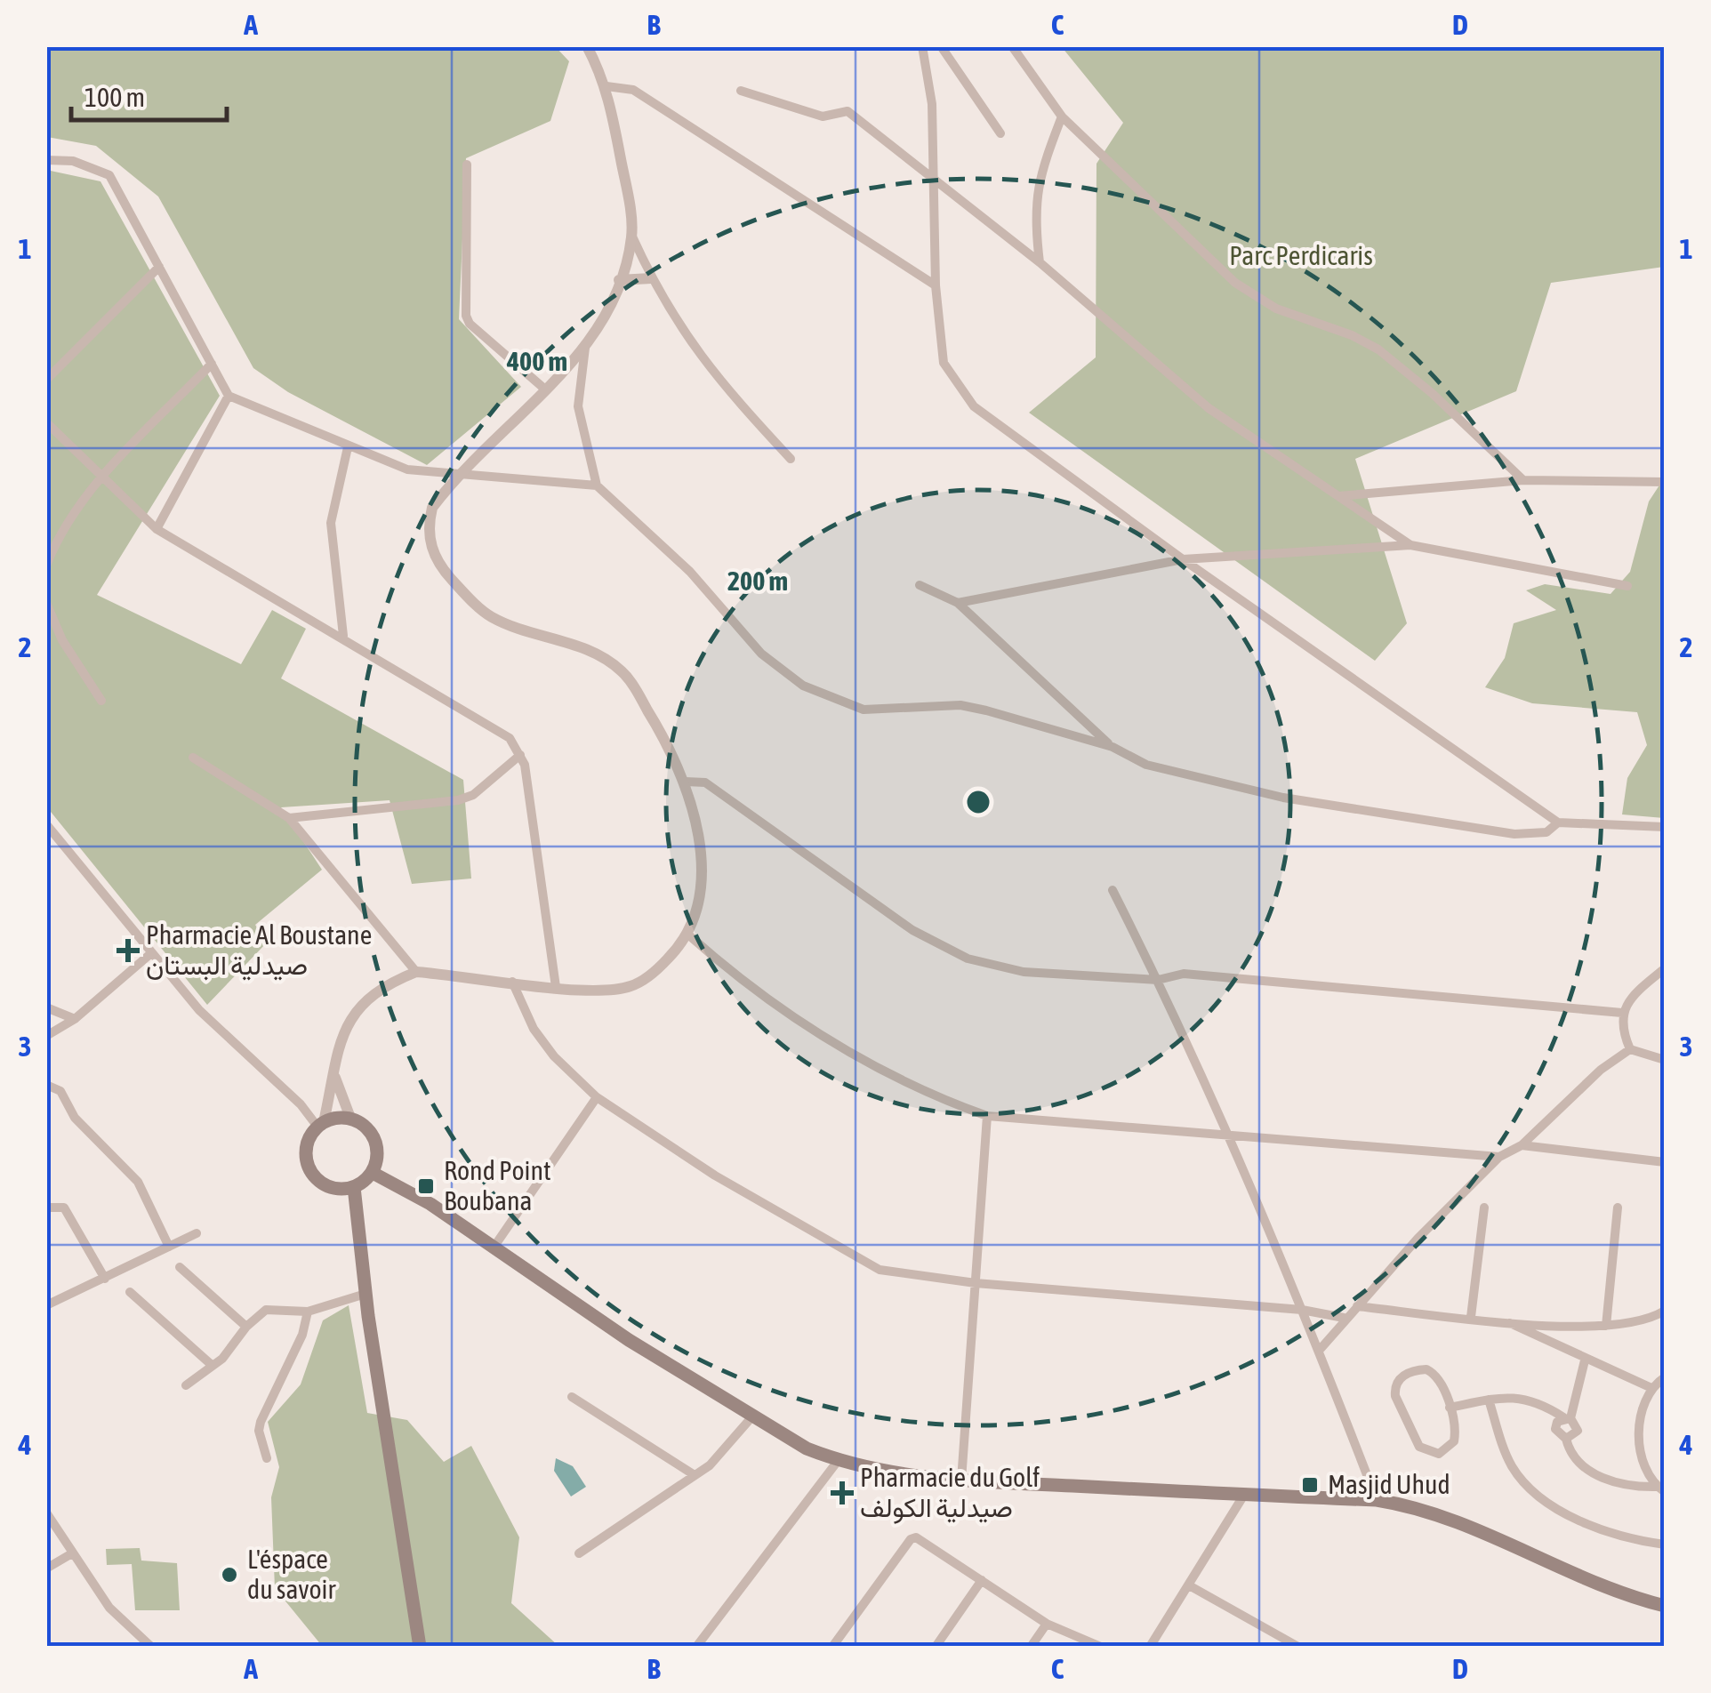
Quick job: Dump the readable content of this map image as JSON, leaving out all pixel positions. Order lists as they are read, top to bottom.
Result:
{
  "parks": ["Parc Perdicaris"],
  "places": {
    "health": ["Pharmacie Al Boustane صيدلية البستان", "Pharmacie du Golf صيدلية الكولف"],
    "transit": ["Rond Point Boubana", "Masjid Uhud"],
    "other": ["L'éspace du savoir"]
  },
  "scale_bar": "100 m",
  "grid": {
    "columns": [
      "A",
      "B",
      "C",
      "D"
    ],
    "rows": [
      "1",
      "2",
      "3",
      "4"
    ]
  },
  "rings": ["400 m", "200 m"]
}
